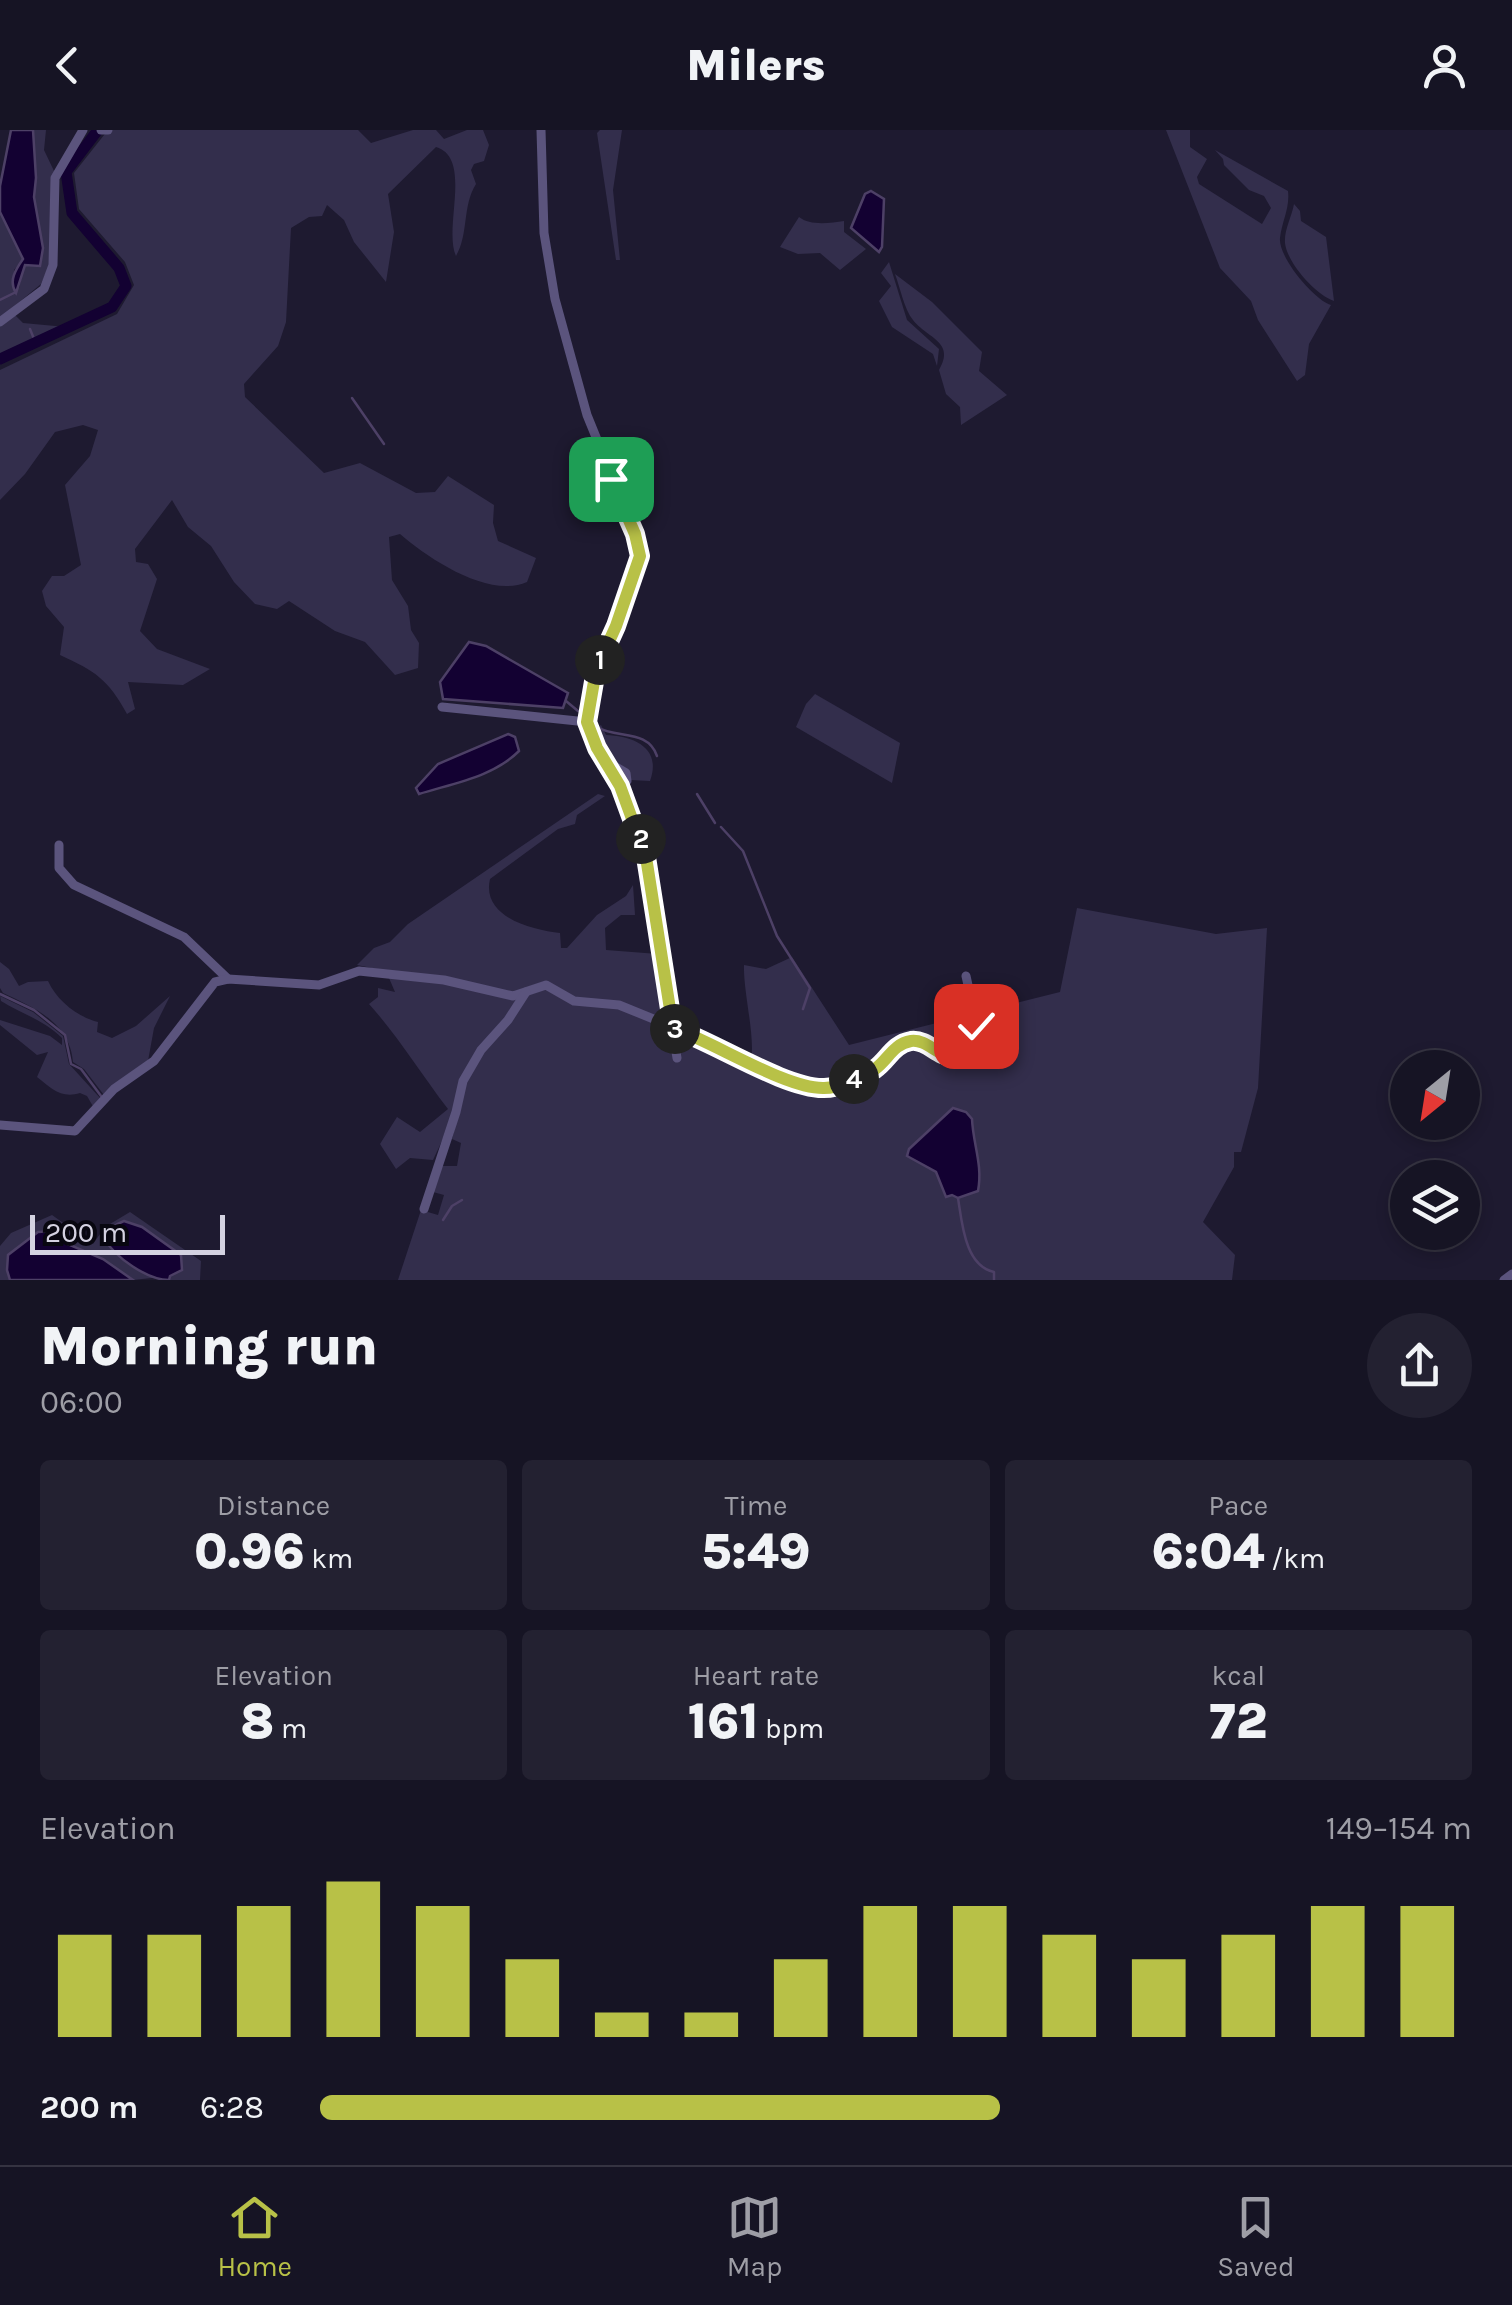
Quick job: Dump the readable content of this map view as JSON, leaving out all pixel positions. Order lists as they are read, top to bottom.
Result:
{
  "scale_bar": "200 m",
  "north": "bottom left",
  "page": {
    "header": "Milers",
    "pins": [
      "1",
      "2",
      "3",
      "4"
    ],
    "scale": "200 m",
    "heading": ["Morning run", "06:00"],
    "stats": [
      ["Distance", "0.96 km"],
      ["Time", "5:49"],
      ["Pace", "6:04 /km"],
      ["Elevation", "8 m"],
      ["Heart rate", "161 bpm"],
      ["kcal", "72"]
    ],
    "chart": ["Elevation", "149–154 m"],
    "list": [
      {
        "name": "200 m",
        "note": "6:28"
      }
    ],
    "tabs": ["Home", "Map", "Saved"]
  }
}
